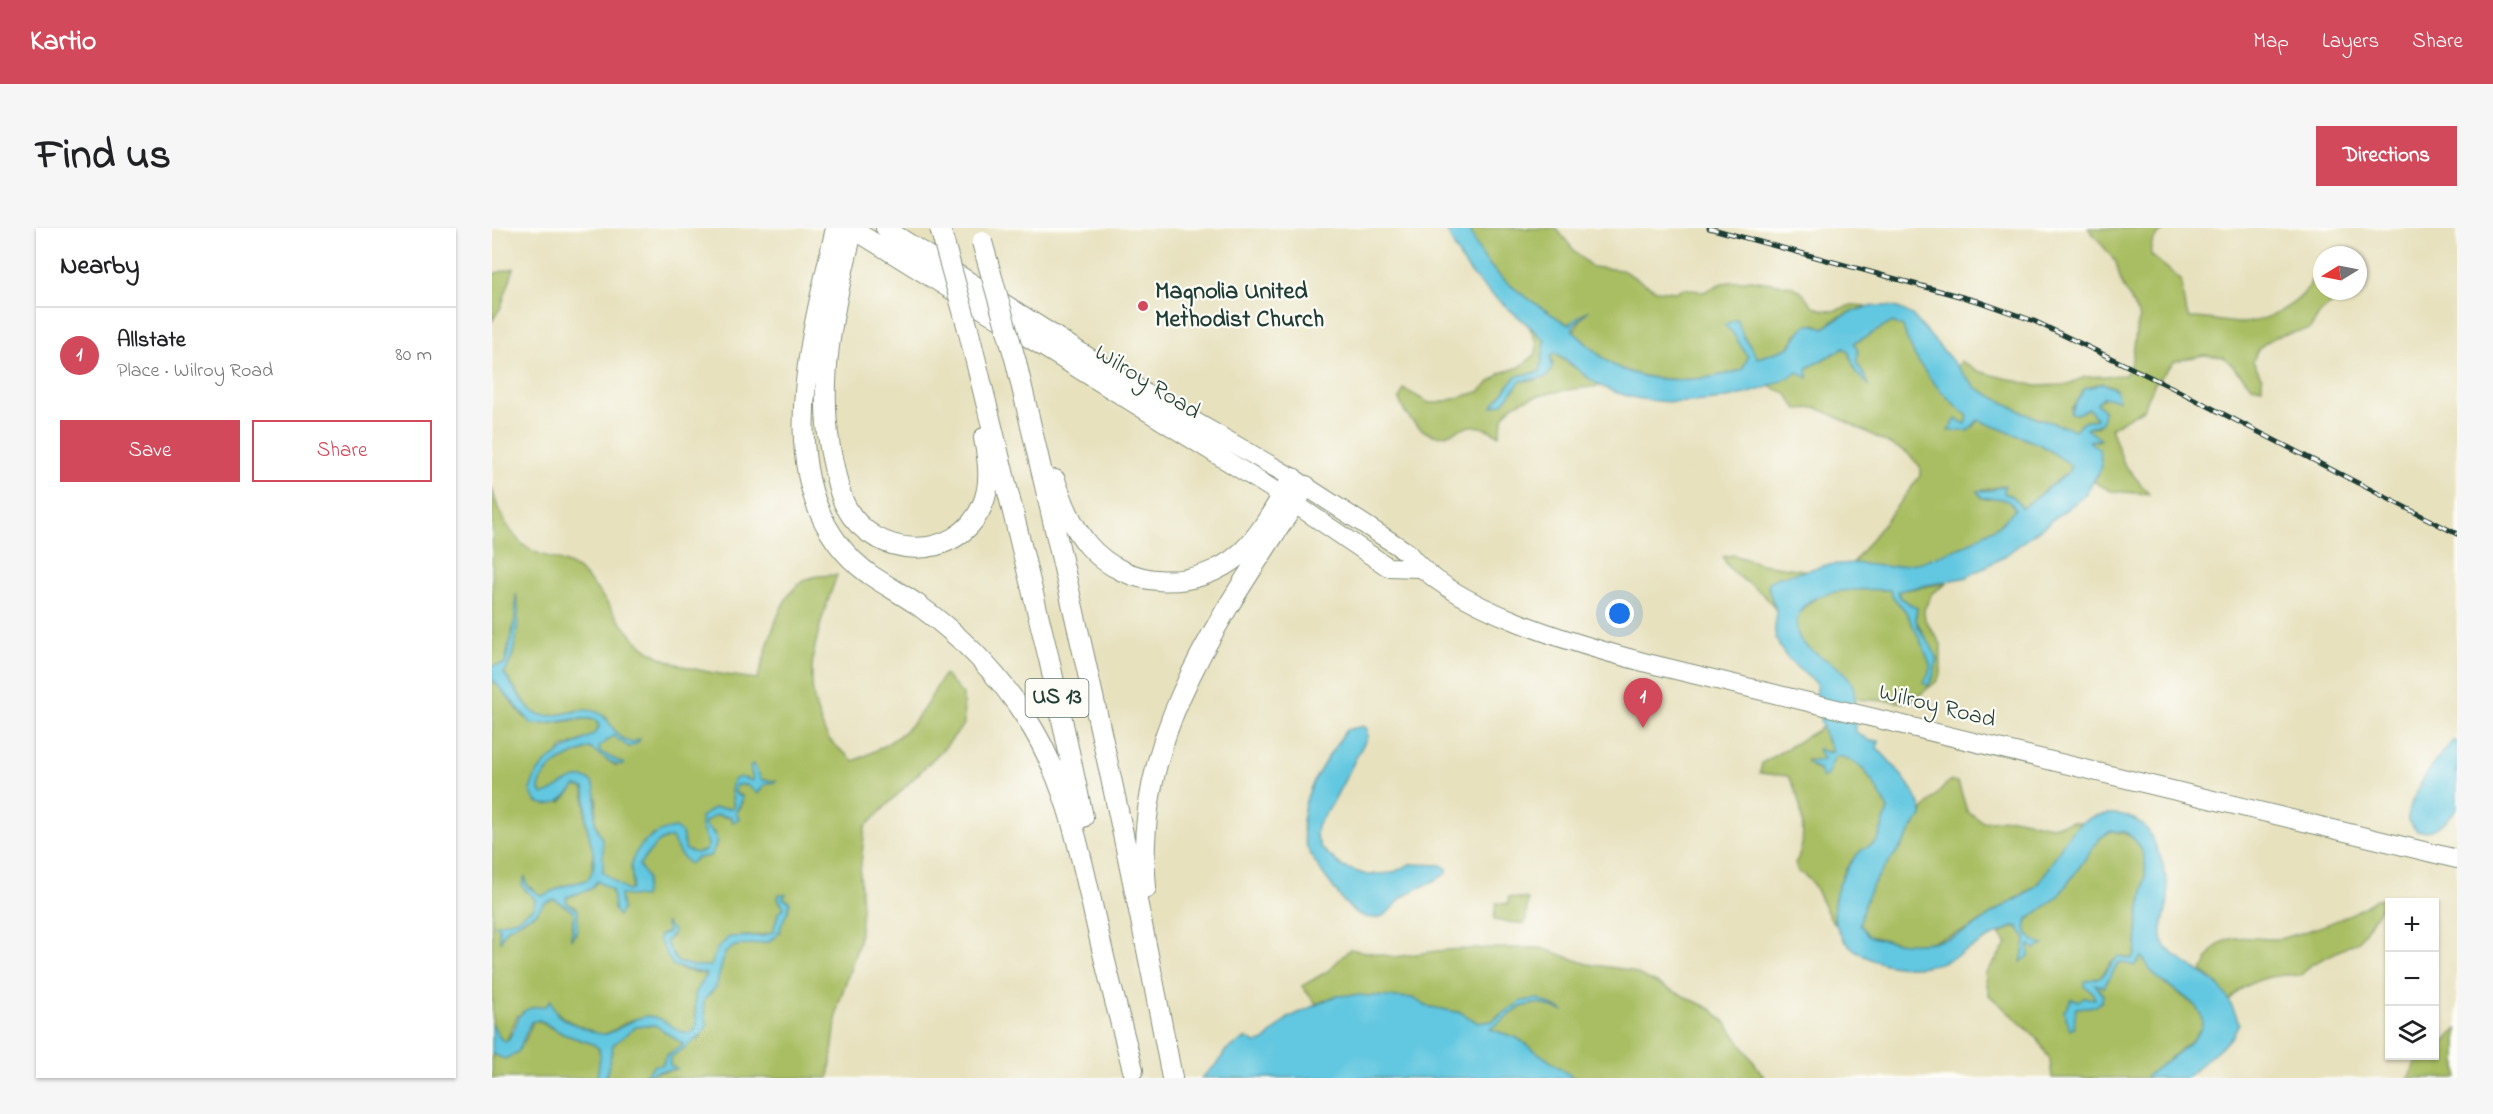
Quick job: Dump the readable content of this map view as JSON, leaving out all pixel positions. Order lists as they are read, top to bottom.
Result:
{
  "streets": {
    "highway": ["US 13"],
    "main road": ["Wilroy Road"]
  },
  "places": ["Magnolia United Methodist Church"],
  "north": "left",
  "page": {
    "header": "Kartio",
    "nav": ["Map", "Layers", "Share"],
    "title": "Find us",
    "buttons": [
      "Directions",
      ["Save", "Share"]
    ],
    "heading": "Nearby",
    "list": [
      {
        "mark": "1",
        "name": "Allstate",
        "note": "Place · Wilroy Road",
        "value": "80 m"
      }
    ],
    "pins": "1",
    "map_buttons": ["+", "−"]
  }
}
